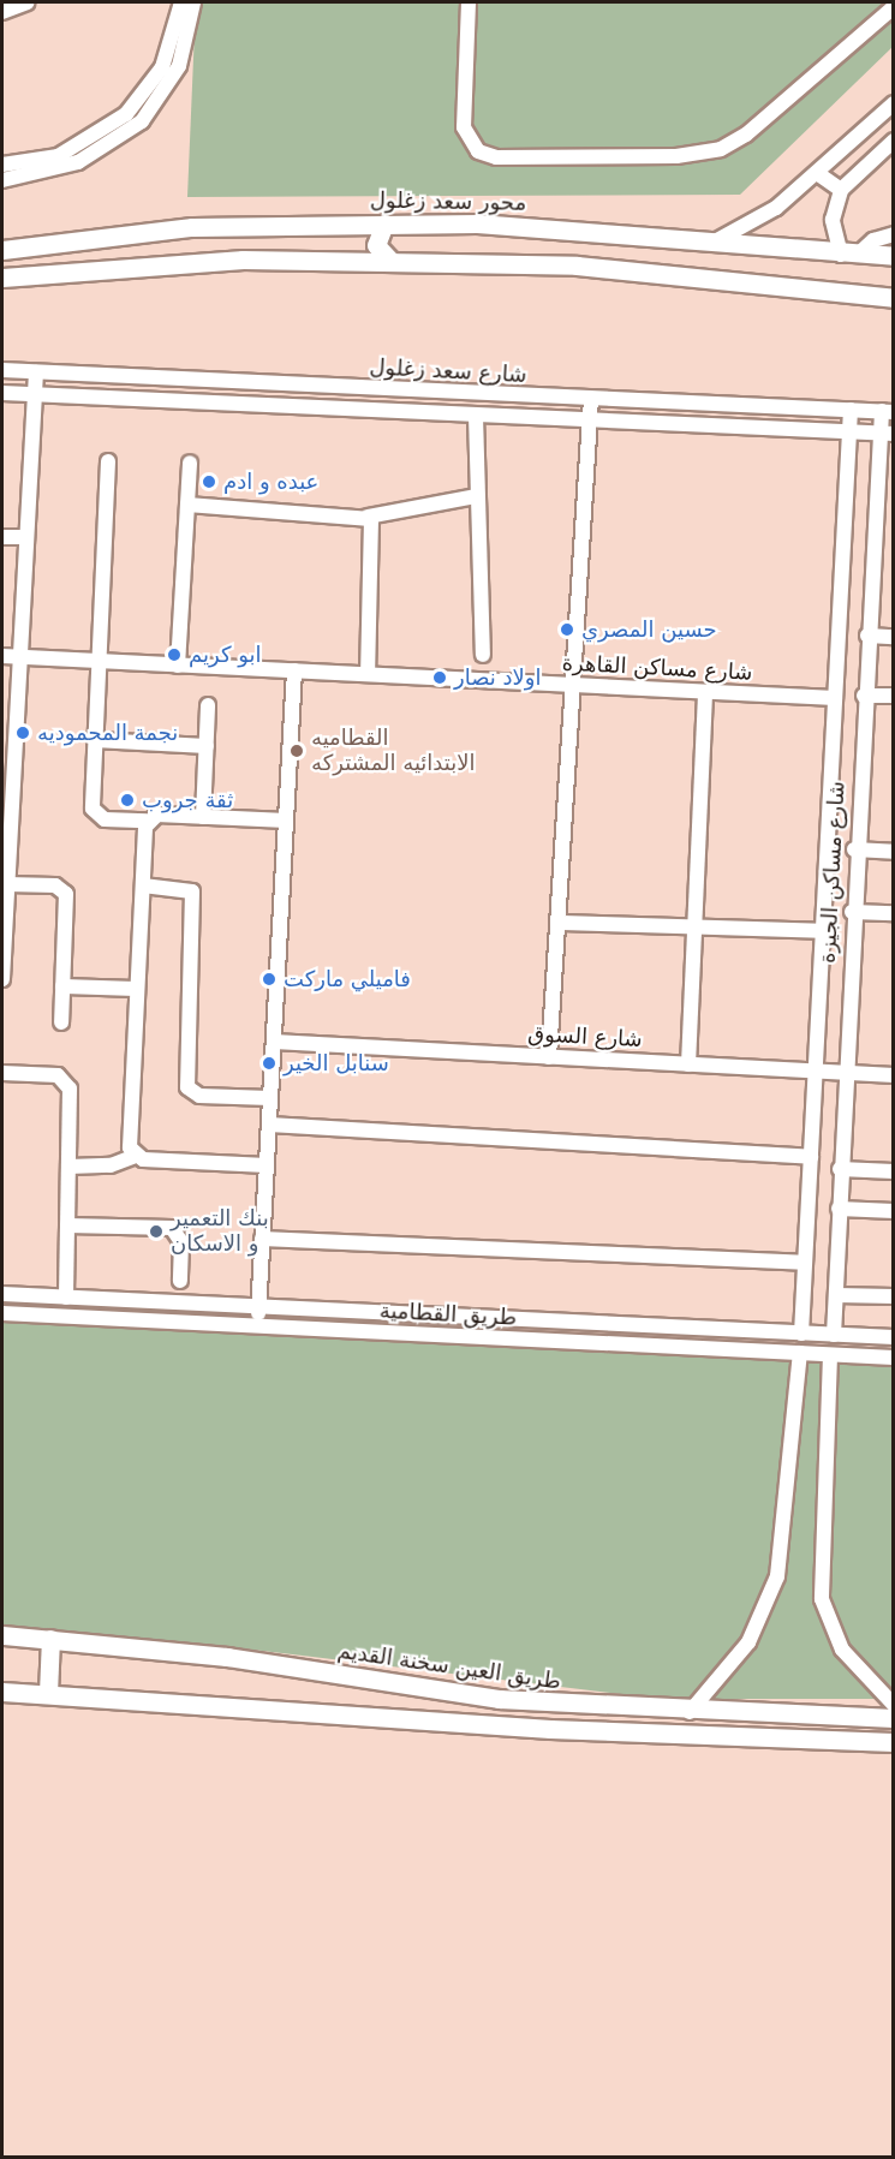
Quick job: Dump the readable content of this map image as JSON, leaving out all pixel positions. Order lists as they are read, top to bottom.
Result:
{
  "streets": {
    "main road": ["محور سعد زغلول", "طريق العين سخنة القديم"],
    "street": [
      "شارع سعد زغلول",
      "شارع مساكن القاهرة",
      "شارع مساكن الجيزة",
      "شارع السوق",
      "طريق القطامية"
    ]
  },
  "crossings": [
    ["شارع سعد زغلول", "شارع مساكن الجيزة"],
    ["شارع مساكن القاهرة", "شارع مساكن الجيزة"],
    ["شارع مساكن الجيزة", "شارع السوق"],
    ["شارع مساكن الجيزة", "طريق القطامية"]
  ],
  "places": [
    "عبده و ادم",
    "حسين المصري",
    "ابو كريم",
    "اولاد نصار",
    "نجمة المحموديه",
    "القطاميه الابتدائيه المشتركه",
    "ثقة جروب",
    "فاميلي ماركت",
    "سنابل الخير",
    "بنك التعمير و الاسكان"
  ]
}
